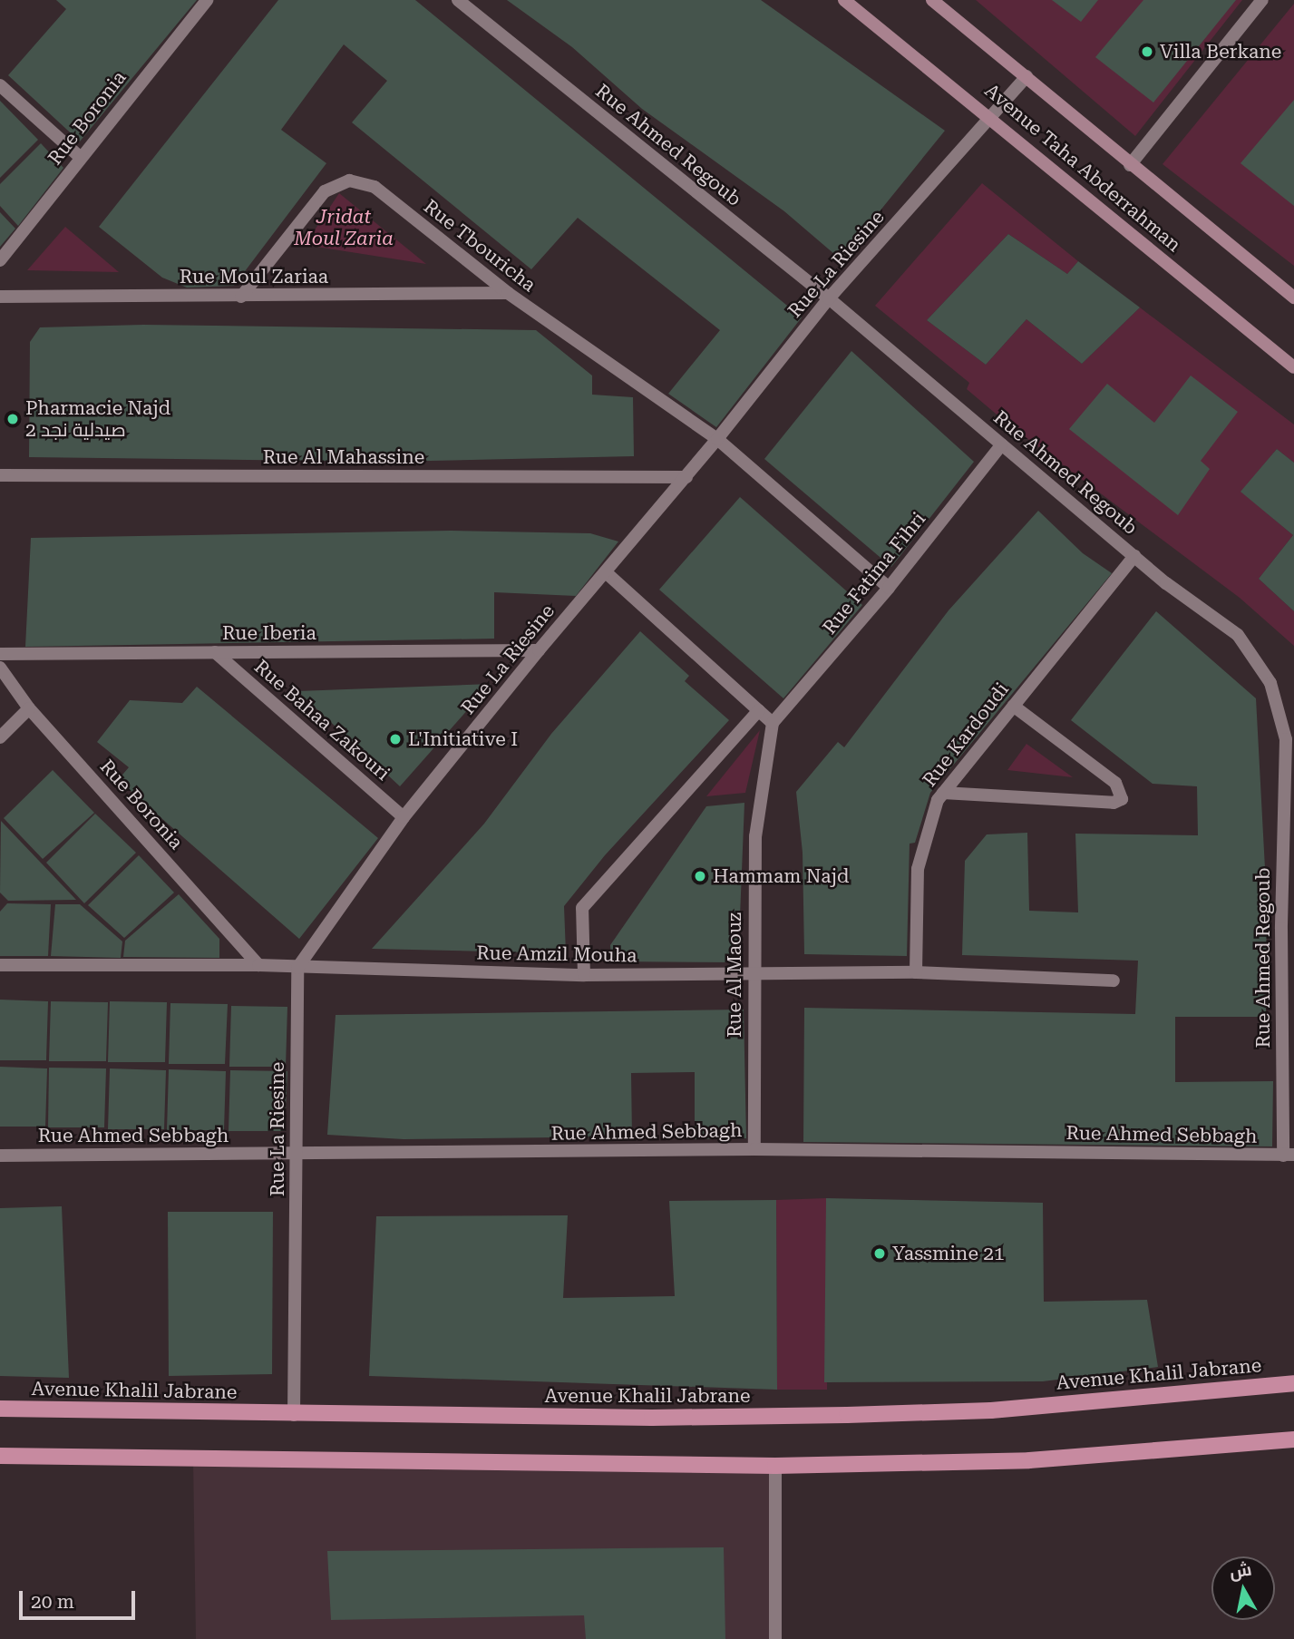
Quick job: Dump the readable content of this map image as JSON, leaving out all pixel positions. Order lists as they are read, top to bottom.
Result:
{
  "streets": {
    "main road": ["Avenue Khalil Jabrane"],
    "street": [
      "Rue Boronia",
      "Rue Ahmed Regoub",
      "Avenue Taha Abderrahman",
      "Rue Tbouricha",
      "Rue La Riesine",
      "Rue Moul Zariaa",
      "Rue Al Mahassine",
      "Rue Fatima Fihri",
      "Rue Iberia",
      "Rue Bahaa Zakouri",
      "Rue Kardoudi",
      "Rue Amzil Mouha",
      "Rue Al Maouz",
      "Rue Ahmed Sebbagh"
    ]
  },
  "crossings": [
    ["Rue Boronia", "Rue Amzil Mouha"],
    ["Rue Ahmed Regoub", "Rue La Riesine"],
    ["Rue Ahmed Regoub", "Rue Fatima Fihri"],
    ["Rue Ahmed Regoub", "Rue Kardoudi"],
    ["Rue Ahmed Regoub", "Rue Ahmed Sebbagh"],
    ["Avenue Taha Abderrahman", "Rue La Riesine"],
    ["Rue Tbouricha", "Rue La Riesine"],
    ["Rue Tbouricha", "Rue Moul Zariaa"],
    ["Rue Tbouricha", "Rue Fatima Fihri"],
    ["Rue La Riesine", "Rue Al Mahassine"],
    ["Rue La Riesine", "Rue Iberia"],
    ["Rue La Riesine", "Rue Bahaa Zakouri"],
    ["Rue La Riesine", "Rue Amzil Mouha"],
    ["Rue La Riesine", "Rue Ahmed Sebbagh"],
    ["Rue La Riesine", "Avenue Khalil Jabrane"],
    ["Rue Fatima Fihri", "Rue Al Maouz"],
    ["Rue Iberia", "Rue Bahaa Zakouri"],
    ["Rue Kardoudi", "Rue Amzil Mouha"],
    ["Rue Amzil Mouha", "Rue Al Maouz"],
    ["Rue Al Maouz", "Rue Ahmed Sebbagh"]
  ],
  "parks": ["Jridat Moul Zaria"],
  "places": [
    "Villa Berkane",
    "Pharmacie Najd 2 صيدلية نجد",
    "L'Initiative I",
    "Hammam Najd",
    "Yassmine 21"
  ],
  "scale_bar": "20 m",
  "north": "top"
}
